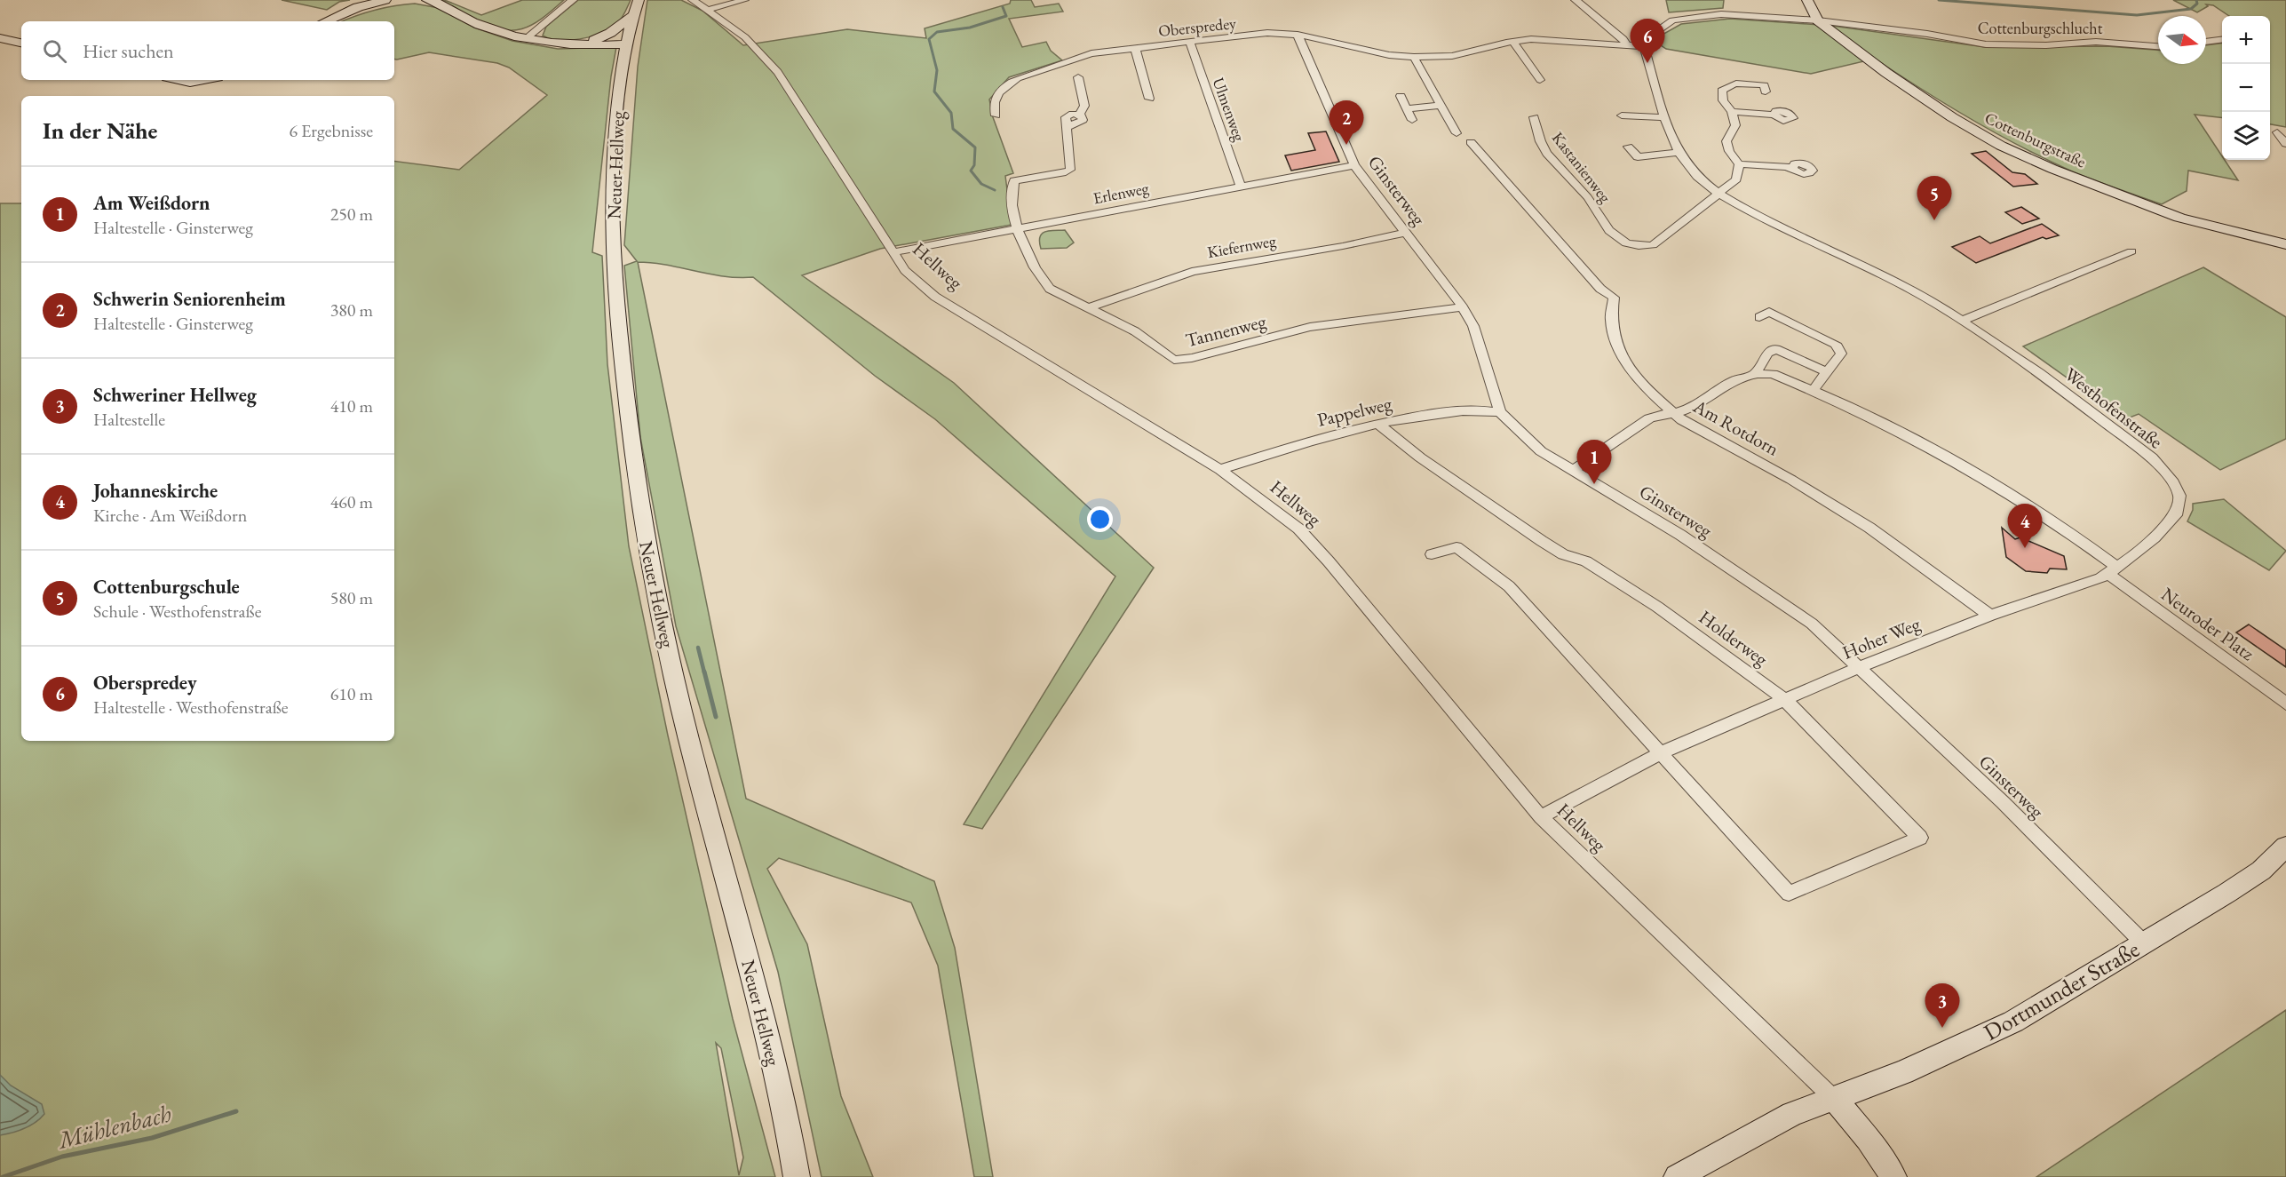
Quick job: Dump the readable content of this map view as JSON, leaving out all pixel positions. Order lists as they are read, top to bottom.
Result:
{
  "streets": {
    "main road": ["Cottenburgstraße", "Neuer Hellweg", "Dortmunder Straße"],
    "street": [
      "Oberspredey",
      "Cottenburgschlucht",
      "Ulmenweg",
      "Kastanienweg",
      "Ginsterweg",
      "Erlenweg",
      "Kiefernweg",
      "Hellweg",
      "Tannenweg",
      "Westhofenstraße",
      "Pappelweg",
      "Am Rotdorn",
      "Neuroder Platz",
      "Holderweg",
      "Hoher Weg"
    ]
  },
  "crossings": [
    ["Oberspredey", "Ulmenweg"],
    ["Oberspredey", "Ginsterweg"],
    ["Oberspredey", "Westhofenstraße"],
    ["Cottenburgschlucht", "Cottenburgstraße"],
    ["Ulmenweg", "Erlenweg"],
    ["Kastanienweg", "Westhofenstraße"],
    ["Ginsterweg", "Erlenweg"],
    ["Ginsterweg", "Kiefernweg"],
    ["Ginsterweg", "Tannenweg"],
    ["Ginsterweg", "Pappelweg"],
    ["Ginsterweg", "Hoher Weg"],
    ["Ginsterweg", "Dortmunder Straße"],
    ["Erlenweg", "Hellweg"],
    ["Erlenweg", "Tannenweg"],
    ["Kiefernweg", "Tannenweg"],
    ["Hellweg", "Pappelweg"],
    ["Hellweg", "Hoher Weg"],
    ["Hellweg", "Dortmunder Straße"],
    ["Westhofenstraße", "Neuroder Platz"],
    ["Westhofenstraße", "Hoher Weg"],
    ["Pappelweg", "Holderweg"],
    ["Am Rotdorn", "Hoher Weg"],
    ["Neuroder Platz", "Hoher Weg"],
    ["Holderweg", "Hoher Weg"]
  ],
  "water": ["Mühlenbach"],
  "north": "right",
  "page": {
    "map_buttons": ["+", "−"],
    "pins": [
      "6",
      "2",
      "5",
      "1",
      "4",
      "3"
    ],
    "search": "Hier suchen",
    "heading": ["In der Nähe", "6 Ergebnisse"],
    "list": [
      {
        "mark": "1",
        "name": "Am Weißdorn",
        "note": "Haltestelle · Ginsterweg",
        "value": "250 m"
      },
      {
        "mark": "2",
        "name": "Schwerin Seniorenheim",
        "note": "Haltestelle · Ginsterweg",
        "value": "380 m"
      },
      {
        "mark": "3",
        "name": "Schweriner Hellweg",
        "note": "Haltestelle",
        "value": "410 m"
      },
      {
        "mark": "4",
        "name": "Johanneskirche",
        "note": "Kirche · Am Weißdorn",
        "value": "460 m"
      },
      {
        "mark": "5",
        "name": "Cottenburgschule",
        "note": "Schule · Westhofenstraße",
        "value": "580 m"
      },
      {
        "mark": "6",
        "name": "Oberspredey",
        "note": "Haltestelle · Westhofenstraße",
        "value": "610 m"
      }
    ]
  }
}
